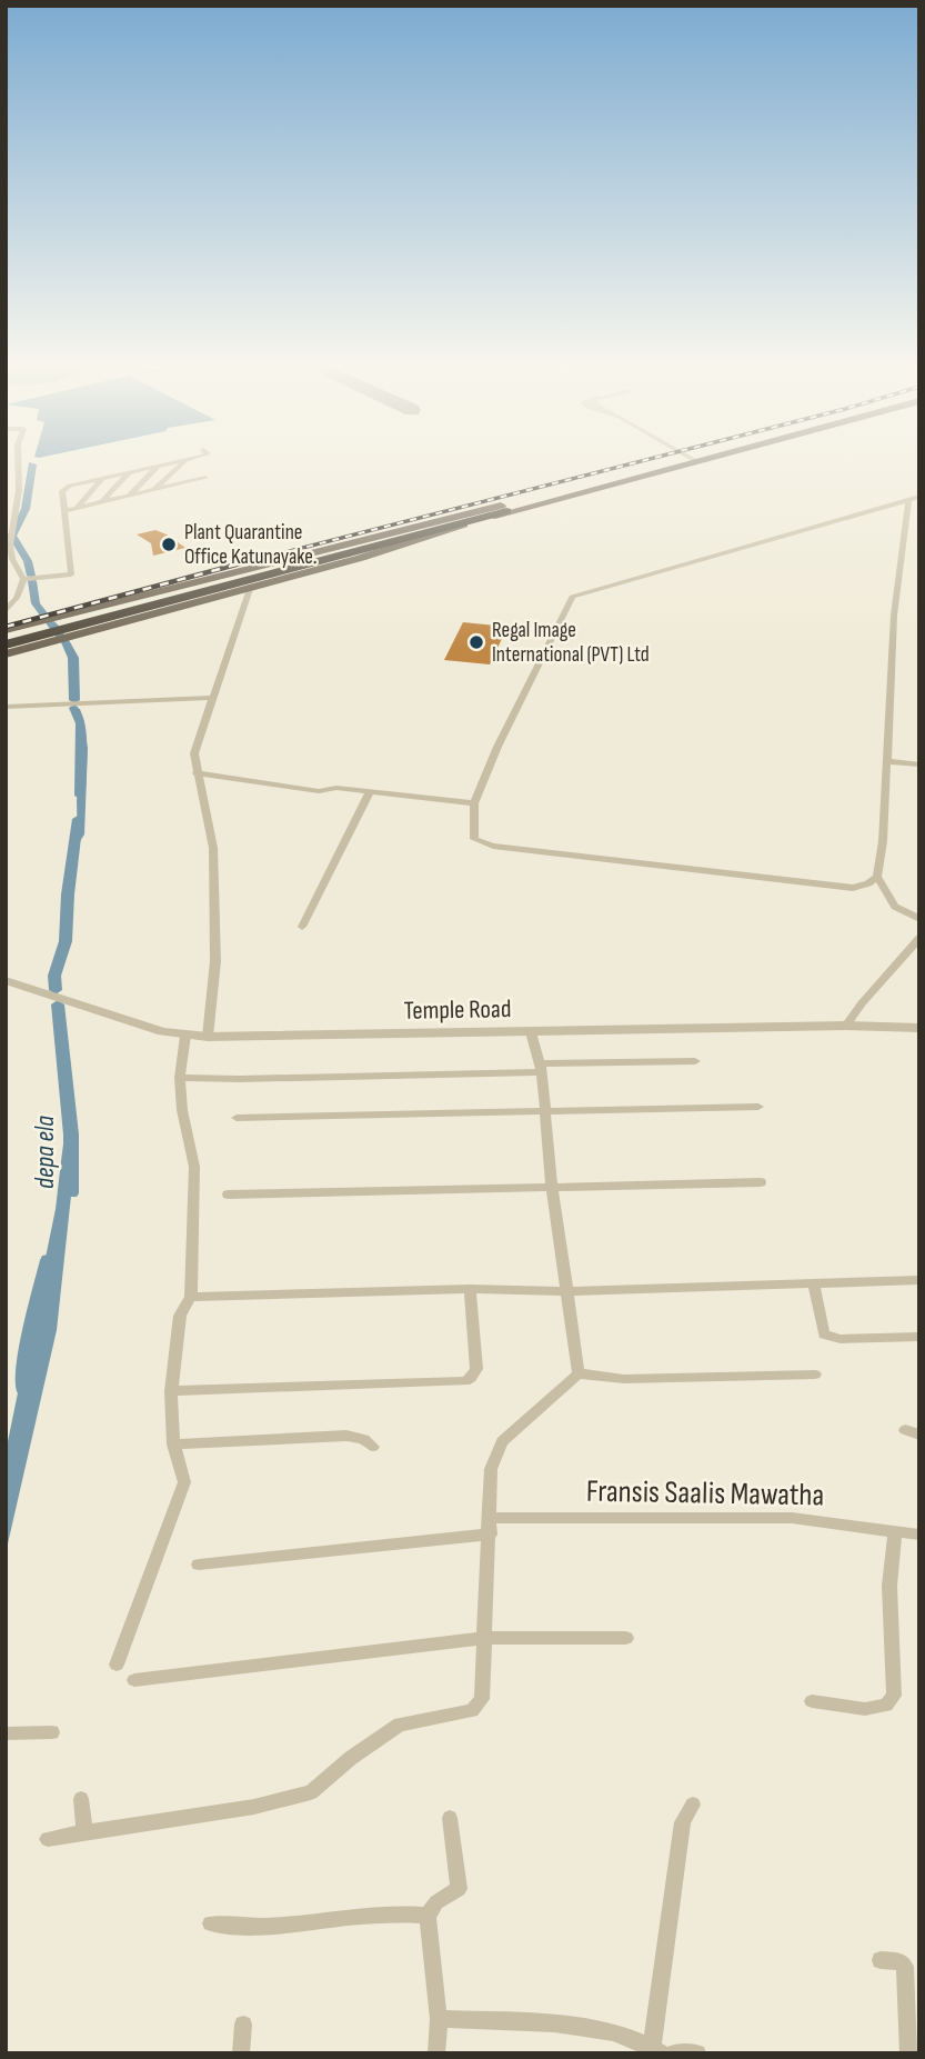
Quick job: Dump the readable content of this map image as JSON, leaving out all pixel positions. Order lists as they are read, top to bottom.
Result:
{
  "streets": {
    "street": ["Temple Road", "Fransis Saalis Mawatha"]
  },
  "water": ["depa ela"],
  "places": ["Plant Quarantine Office Katunayake.", "Regal Image International (PVT) Ltd"]
}
